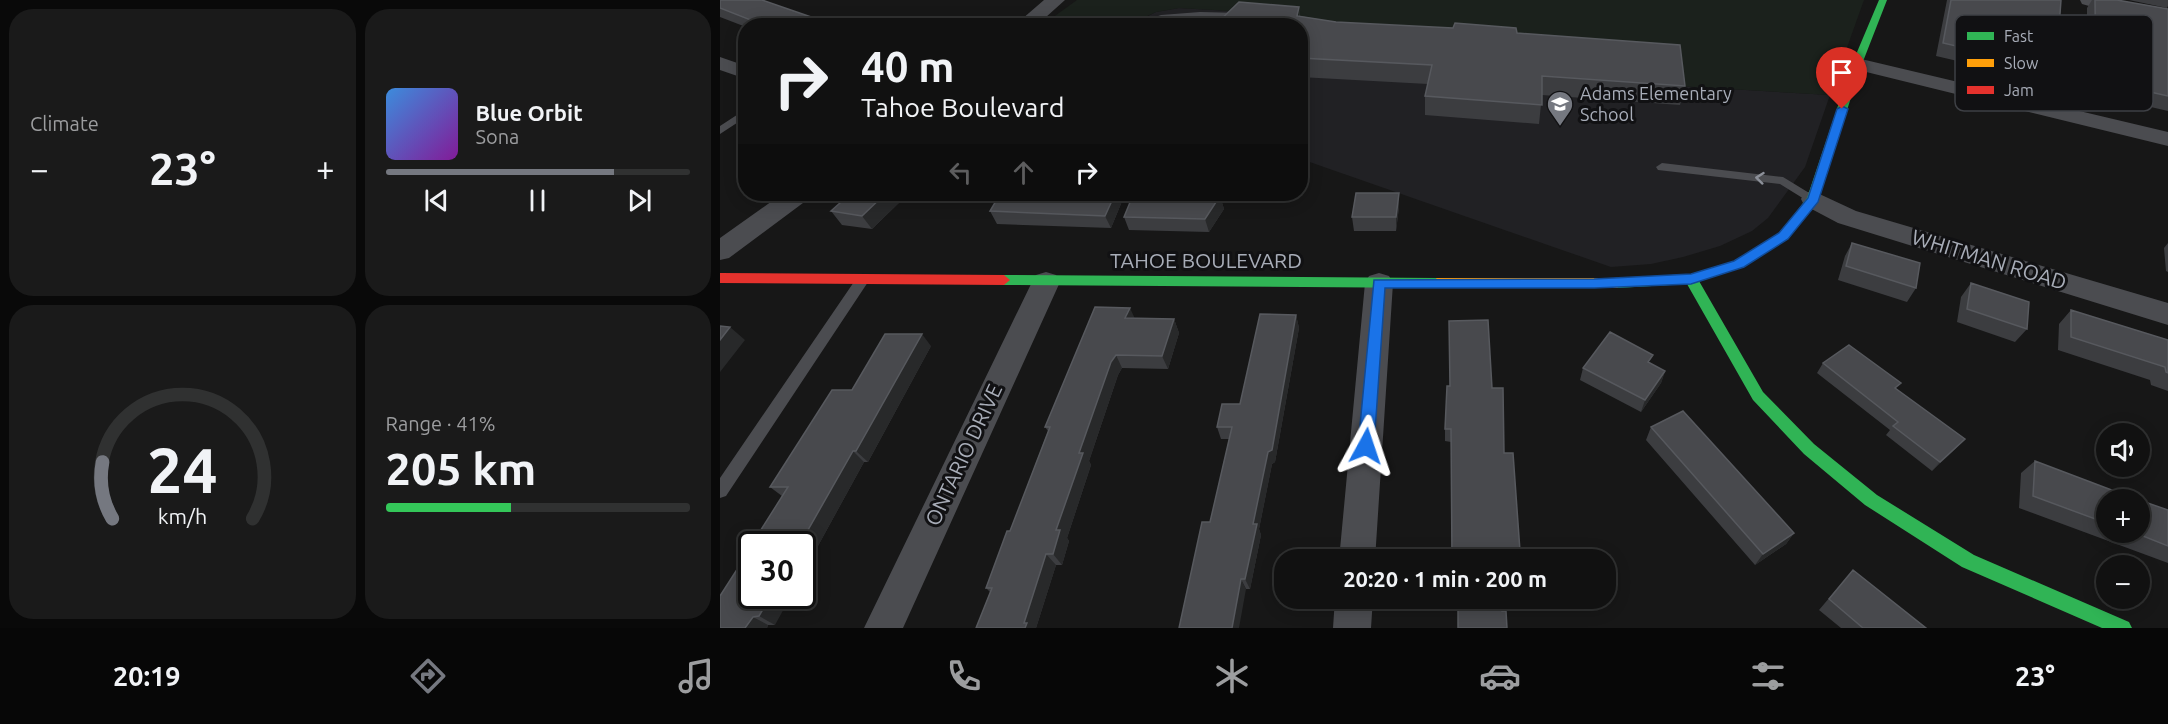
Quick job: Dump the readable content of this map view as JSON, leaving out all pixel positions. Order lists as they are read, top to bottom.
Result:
{
  "streets": {
    "street": ["WHITMAN ROAD", "TAHOE BOULEVARD", "ONTARIO DRIVE"]
  },
  "crossings": [
    ["WHITMAN ROAD", "TAHOE BOULEVARD"],
    ["TAHOE BOULEVARD", "ONTARIO DRIVE"]
  ],
  "places": {
    "school or university": ["Adams Elementary School"]
  },
  "legend": ["Fast", "Slow", "Jam"],
  "page": {
    "tile": [
      "Climate",
      ["Range · 41%", "205 km"]
    ],
    "turn": ["40 m", "Tahoe Boulevard"],
    "song": ["Blue Orbit", "Sona"],
    "heat": ["−", "23°", "+"],
    "map_buttons": ["+", "−"],
    "limit": "30",
    "trip": "20:20 · 1 min · 200 m",
    "tabs": ["20:19", "23°"],
    "gauge": ["24", "km/h"]
  }
}
